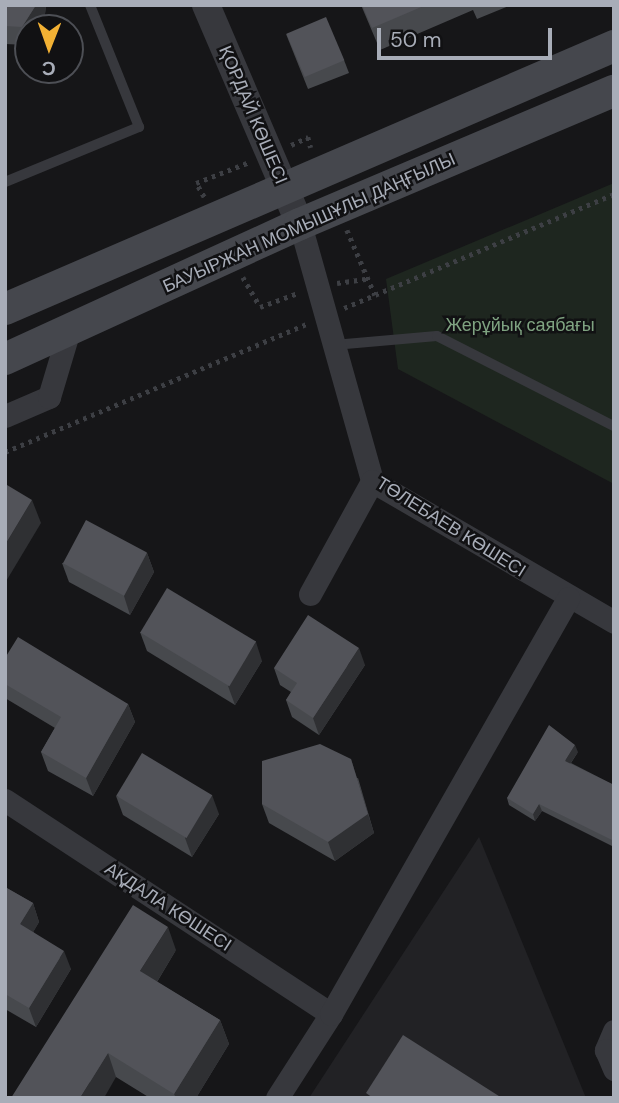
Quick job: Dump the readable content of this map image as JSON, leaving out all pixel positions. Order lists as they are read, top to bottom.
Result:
{
  "streets": {
    "main road": ["БАУЫРЖАН МОМЫШҰЛЫ ДАҢҒЫЛЫ"],
    "street": ["ҚОРДАЙ КӨШЕСІ", "ТӨЛЕБАЕВ КӨШЕСІ", "АҚДАЛА КӨШЕСІ"]
  },
  "crossings": [
    ["ҚОРДАЙ КӨШЕСІ", "БАУЫРЖАН МОМЫШҰЛЫ ДАҢҒЫЛЫ"],
    ["ҚОРДАЙ КӨШЕСІ", "ТӨЛЕБАЕВ КӨШЕСІ"],
    ["БАУЫРЖАН МОМЫШҰЛЫ ДАҢҒЫЛЫ", "ТӨЛЕБАЕВ КӨШЕСІ"]
  ],
  "parks": ["Жерұйық саябағы"],
  "scale_bar": "50 m",
  "north": "bottom"
}
